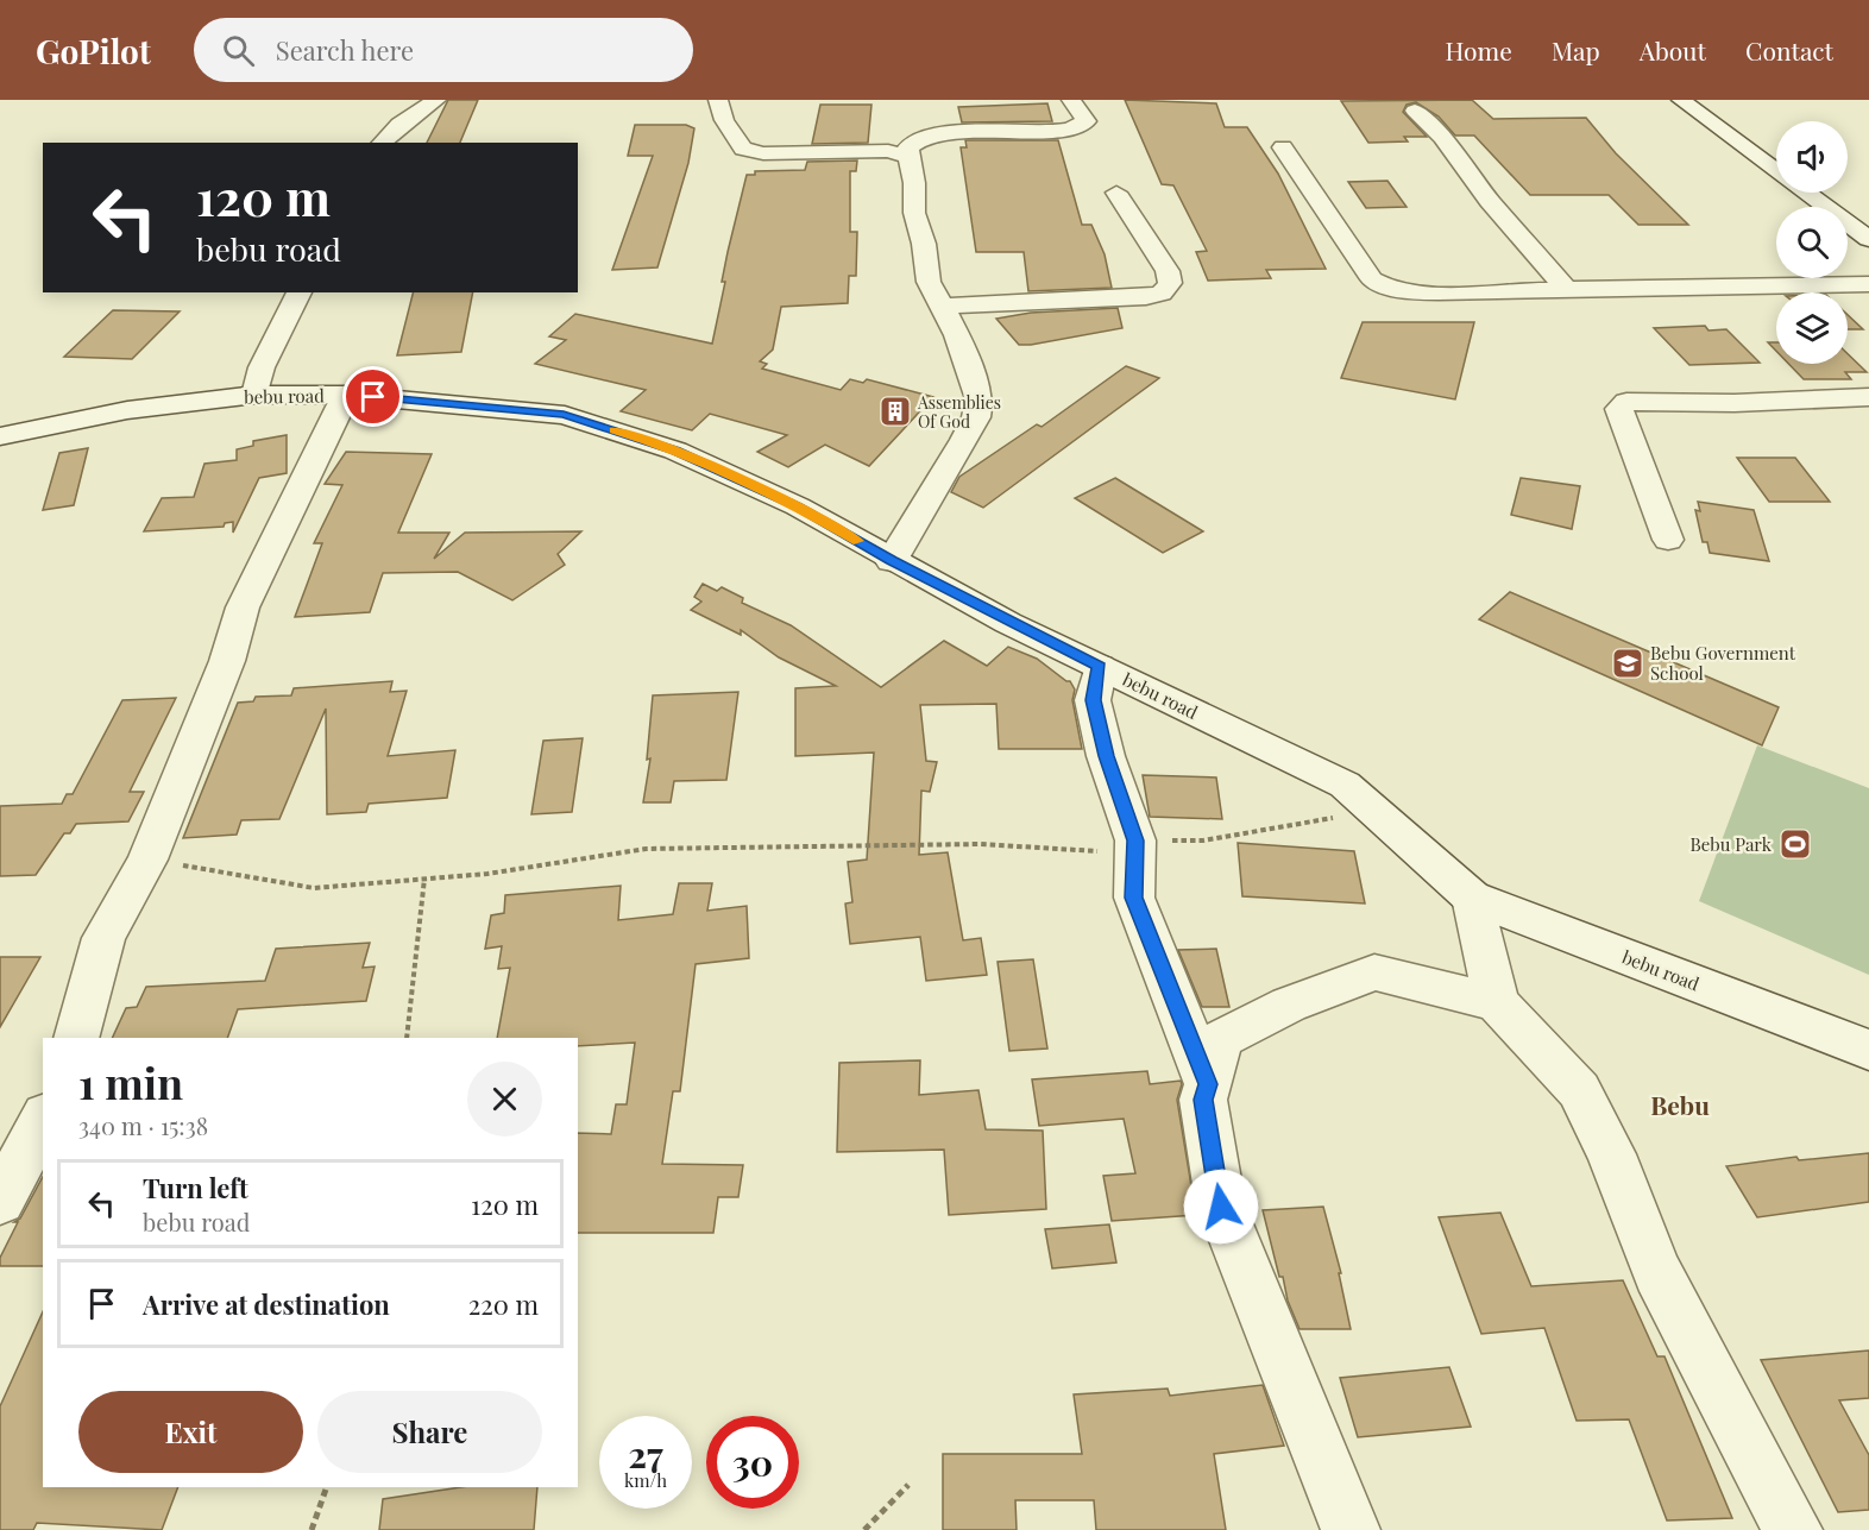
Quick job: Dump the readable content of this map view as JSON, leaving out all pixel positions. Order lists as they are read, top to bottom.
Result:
{
  "streets": {
    "street": ["bebu road"]
  },
  "districts": ["Bebu"],
  "places": {
    "building": ["Assemblies Of God"],
    "school or university": ["Bebu Government School"],
    "sports": ["Bebu Park"]
  },
  "page": {
    "header": "GoPilot",
    "search": "Search here",
    "nav": [
      "Home",
      "Map",
      "About",
      "Contact"
    ],
    "turn": ["120 m", "bebu road"],
    "heading": ["1 min", "340 m · 15:38"],
    "list": [
      {
        "name": "Turn left",
        "note": "bebu road",
        "value": "120 m"
      },
      {
        "name": "Arrive at destination",
        "value": "220 m"
      }
    ],
    "buttons": ["Exit", "Share"],
    "speed": "27 km/h",
    "limit": "30"
  }
}
